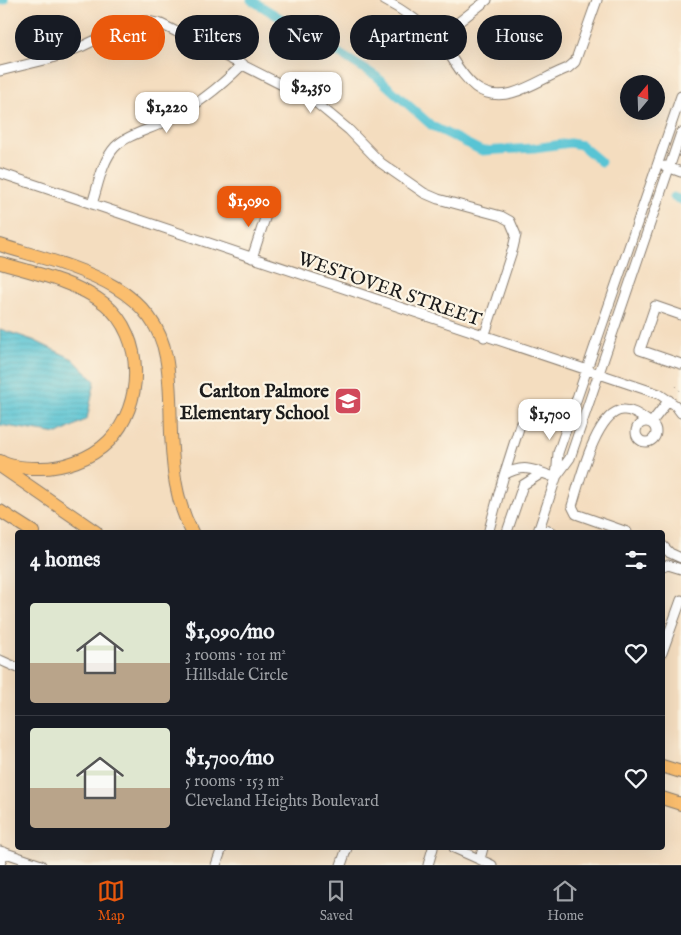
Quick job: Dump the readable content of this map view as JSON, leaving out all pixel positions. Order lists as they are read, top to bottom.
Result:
{
  "streets": {
    "street": ["WESTOVER STREET"]
  },
  "places": {
    "school or university": ["Carlton Palmore Elementary School"]
  },
  "north": "top",
  "page": {
    "chip": [
      "Buy",
      "Rent",
      "Filters",
      "New",
      "Apartment",
      "House"
    ],
    "price": [
      "$2,350",
      "$1,220",
      "$1,090",
      "$1,700"
    ],
    "heading": "4 homes",
    "list": [
      {
        "name": "$1,090/mo",
        "note": "3 rooms · 101 m² · Hillsdale Circle"
      },
      {
        "name": "$1,700/mo",
        "note": "5 rooms · 153 m² · Cleveland Heights Boulevard"
      }
    ],
    "tabs": ["Map", "Saved", "Home"]
  }
}
